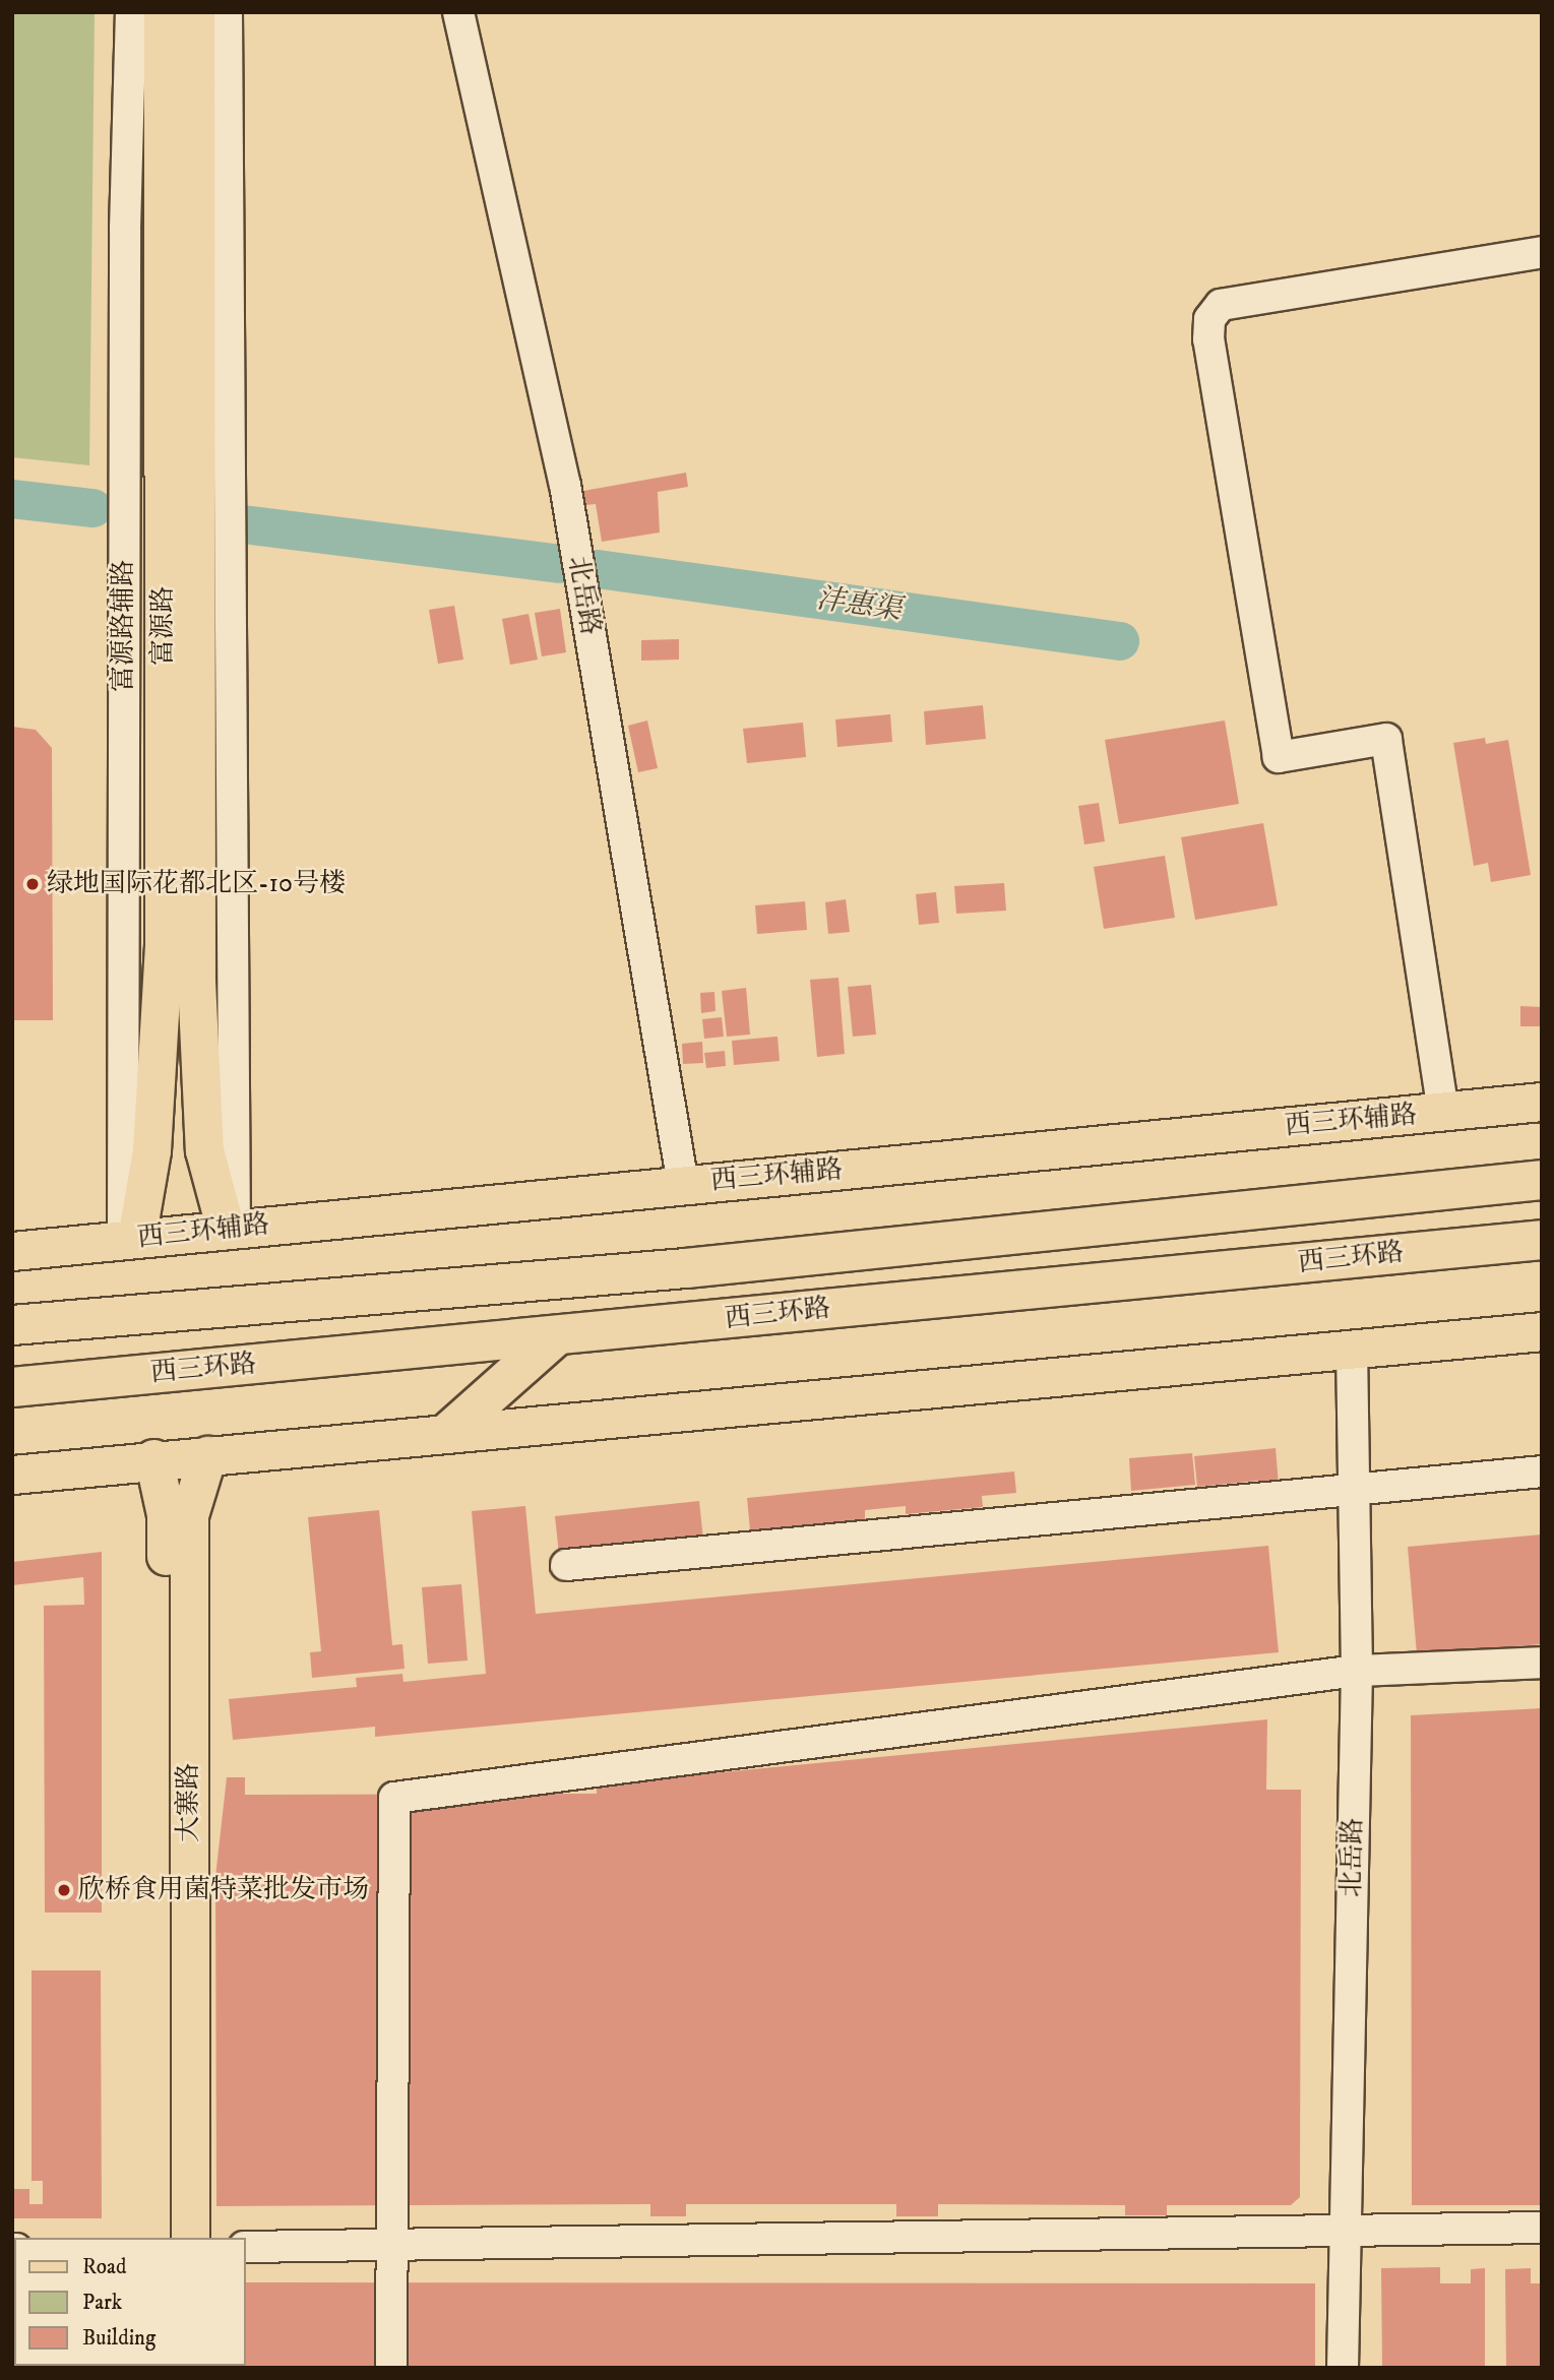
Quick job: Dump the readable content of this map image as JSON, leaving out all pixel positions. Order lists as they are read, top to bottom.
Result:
{
  "streets": {
    "highway": ["西三环路"],
    "main road": ["富源路", "西三环辅路", "大寨路"],
    "street": ["北岳路", "富源路辅路"]
  },
  "crossings": [
    ["北岳路", "西三环辅路"],
    ["富源路辅路", "富源路"],
    ["富源路辅路", "西三环辅路"],
    ["富源路", "西三环辅路"]
  ],
  "water": ["沣惠渠"],
  "places": ["绿地国际花都北区-10号楼", "欣桥食用菌特菜批发市场"],
  "legend": ["Road", "Park", "Building"]
}
